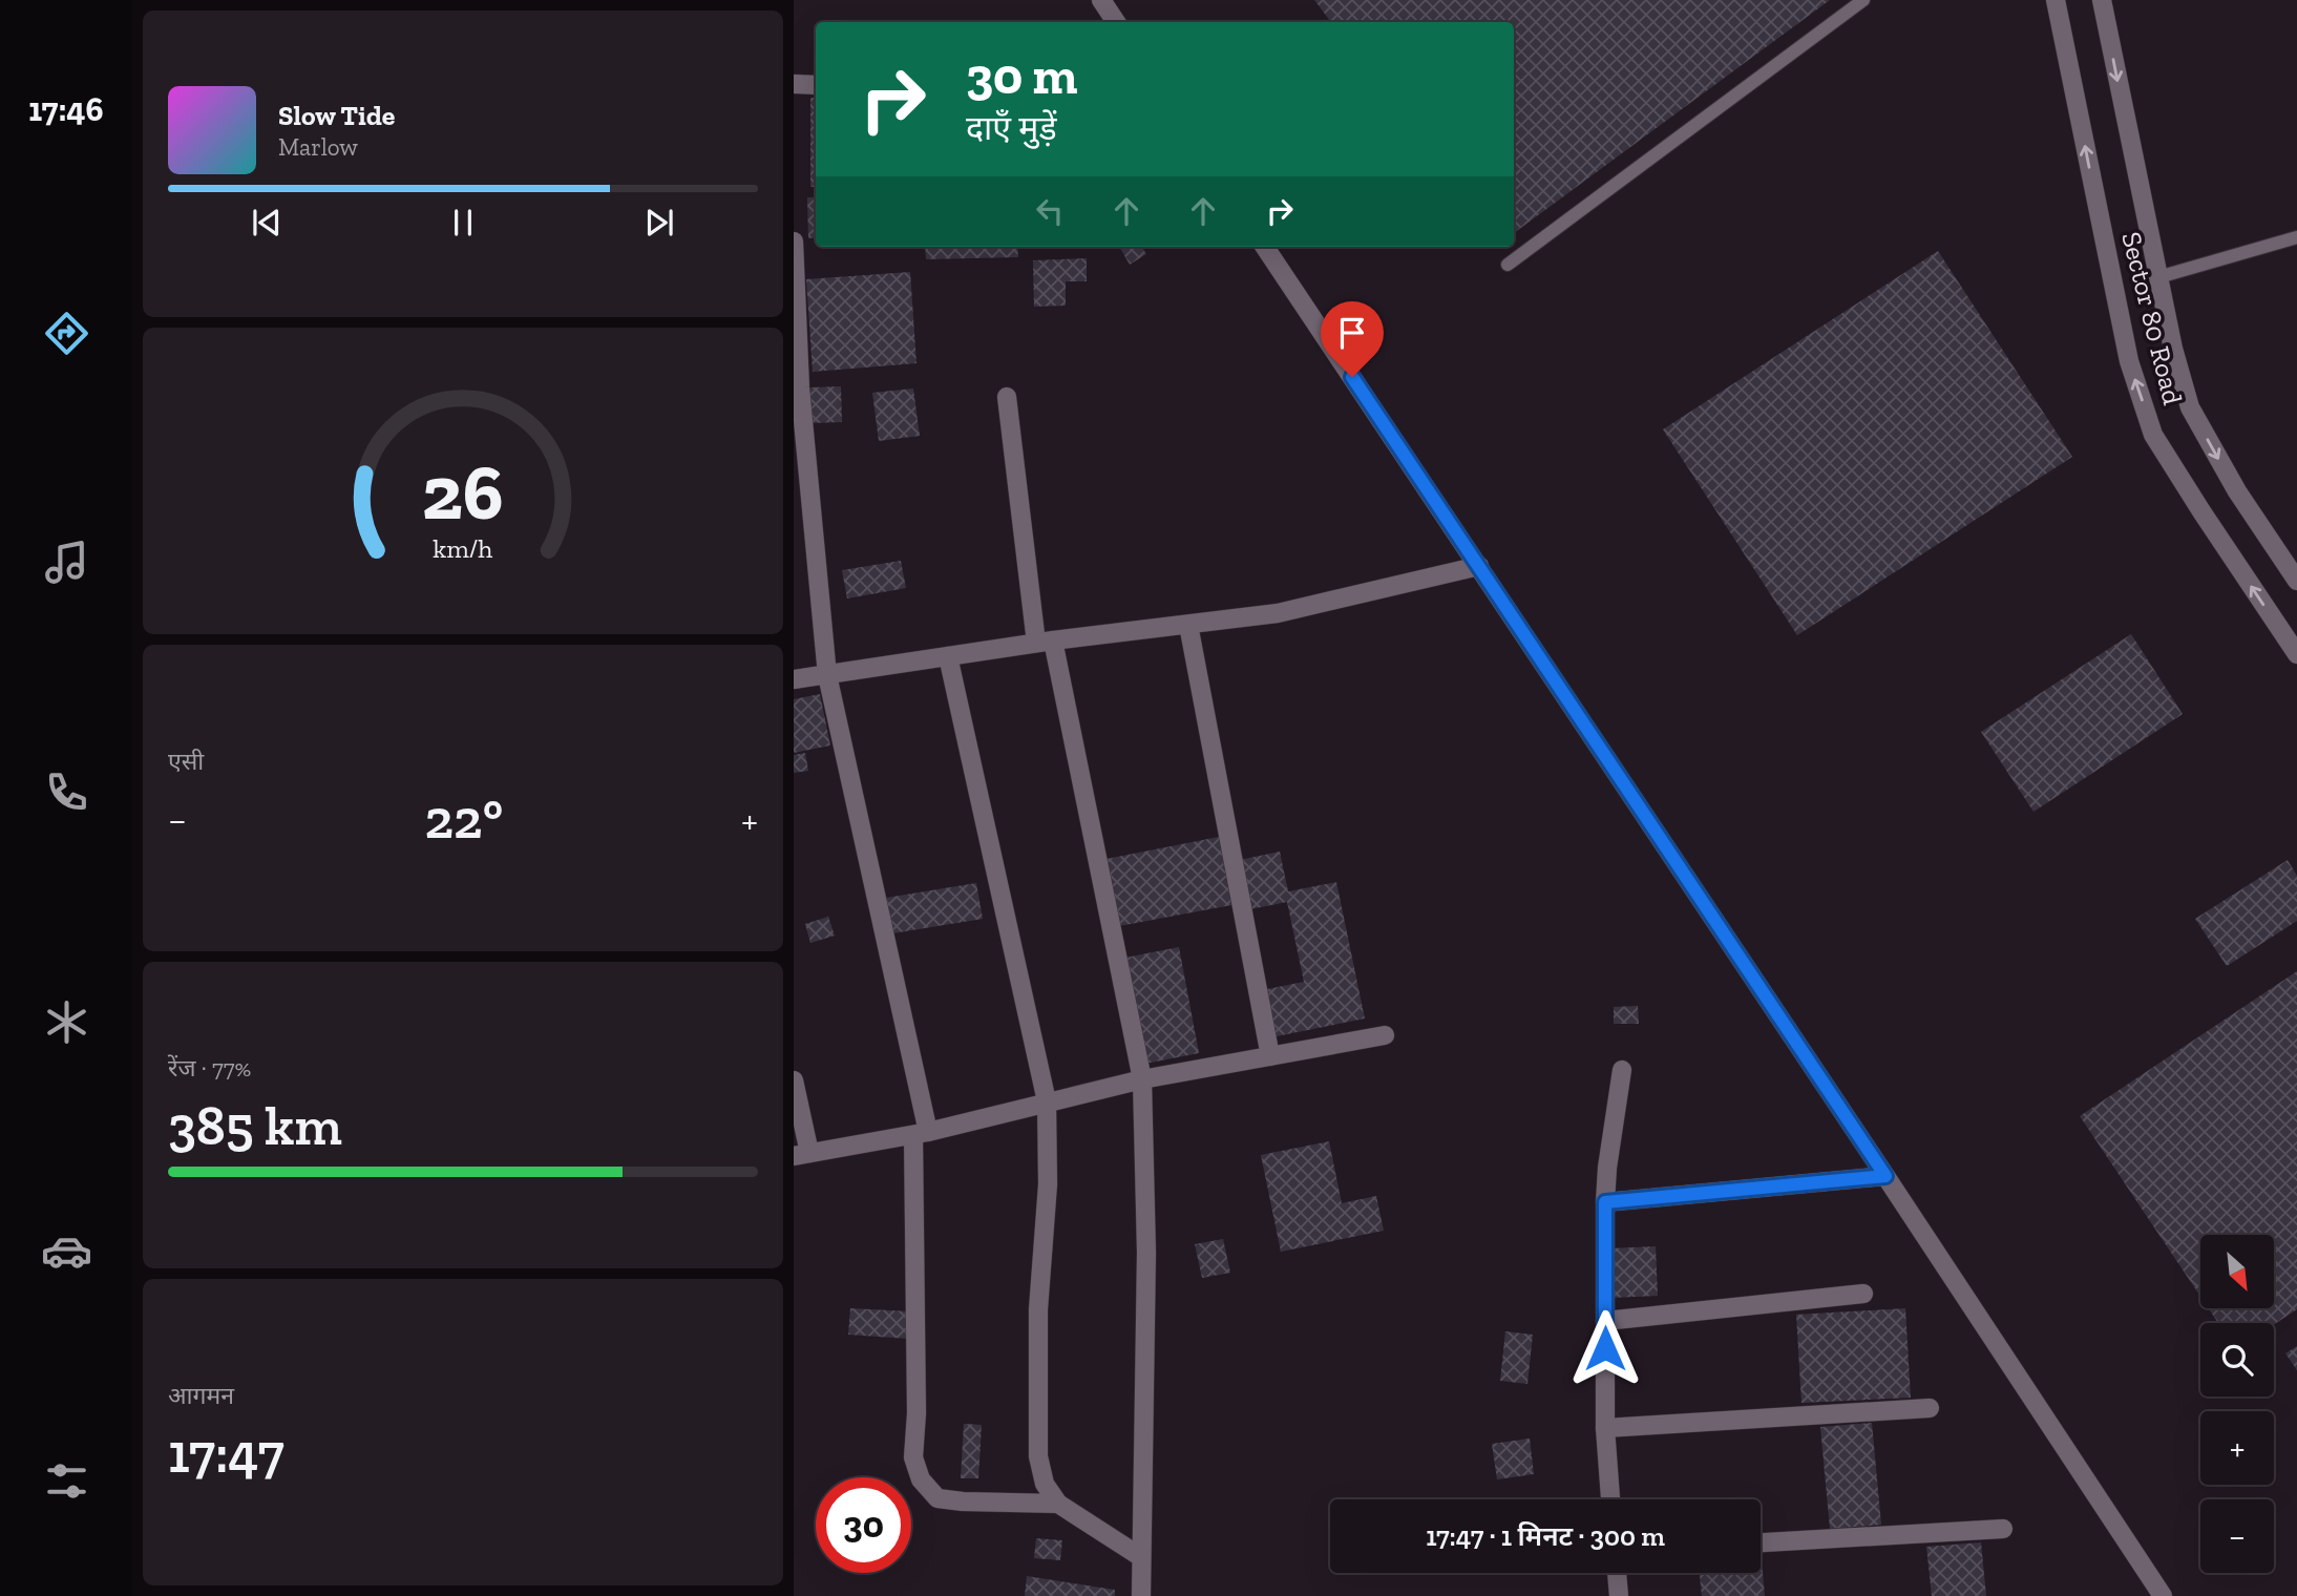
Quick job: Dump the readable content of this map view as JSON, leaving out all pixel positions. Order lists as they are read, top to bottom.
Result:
{
  "streets": {
    "street": ["Sector 80 Road"]
  },
  "north": "bottom right",
  "page": {
    "tabs": "17:46",
    "turn": ["30 m", "दाएँ मुड़ें"],
    "song": ["Slow Tide", "Marlow"],
    "tile": [
      "एसी",
      ["रेंज · 77%", "385 km"],
      ["आगमन", "17:47"]
    ],
    "heat": ["−", "22°", "+"],
    "map_buttons": ["+", "−"],
    "limit": "30",
    "trip": "17:47 · 1 मिनट · 300 m",
    "gauge": ["26", "km/h"]
  }
}
